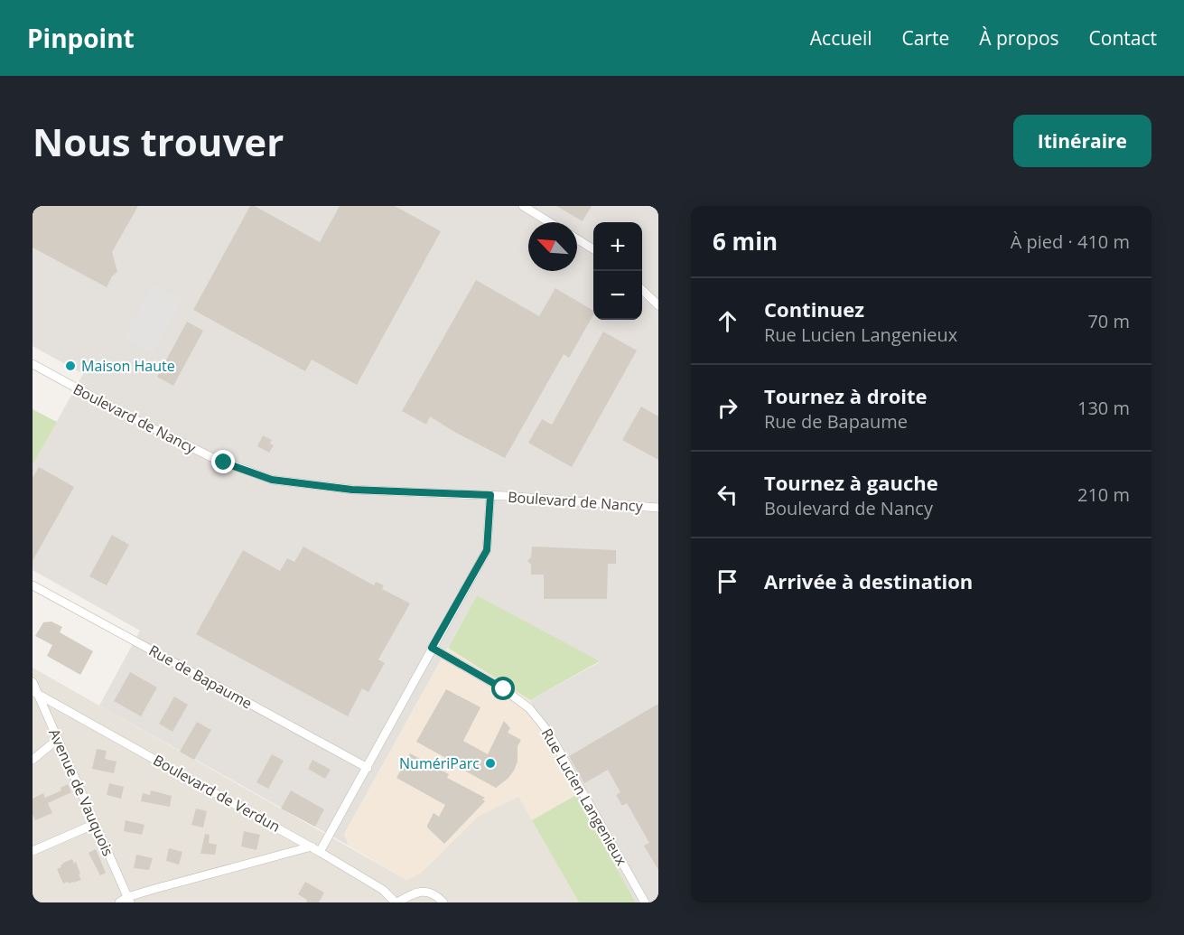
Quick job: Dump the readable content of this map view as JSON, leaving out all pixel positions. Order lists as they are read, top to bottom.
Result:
{
  "streets": {
    "street": [
      "Boulevard de Nancy",
      "Rue de Bapaume",
      "Avenue de Vauquois",
      "Boulevard de Verdun",
      "Rue Lucien Langenieux"
    ]
  },
  "crossings": [
    ["Avenue de Vauquois", "Boulevard de Verdun"]
  ],
  "places": ["Maison Haute", "NumériParc"],
  "north": "top left",
  "page": {
    "header": "Pinpoint",
    "nav": [
      "Accueil",
      "Carte",
      "À propos",
      "Contact"
    ],
    "buttons": "Itinéraire",
    "title": "Nous trouver",
    "heading": ["6 min", "À pied · 410 m"],
    "map_buttons": ["+", "−"],
    "list": [
      ["Continuez", "Rue Lucien Langenieux", "70 m"],
      ["Tournez à droite", "Rue de Bapaume", "130 m"],
      ["Tournez à gauche", "Boulevard de Nancy", "210 m"],
      "Arrivée à destination"
    ]
  }
}
